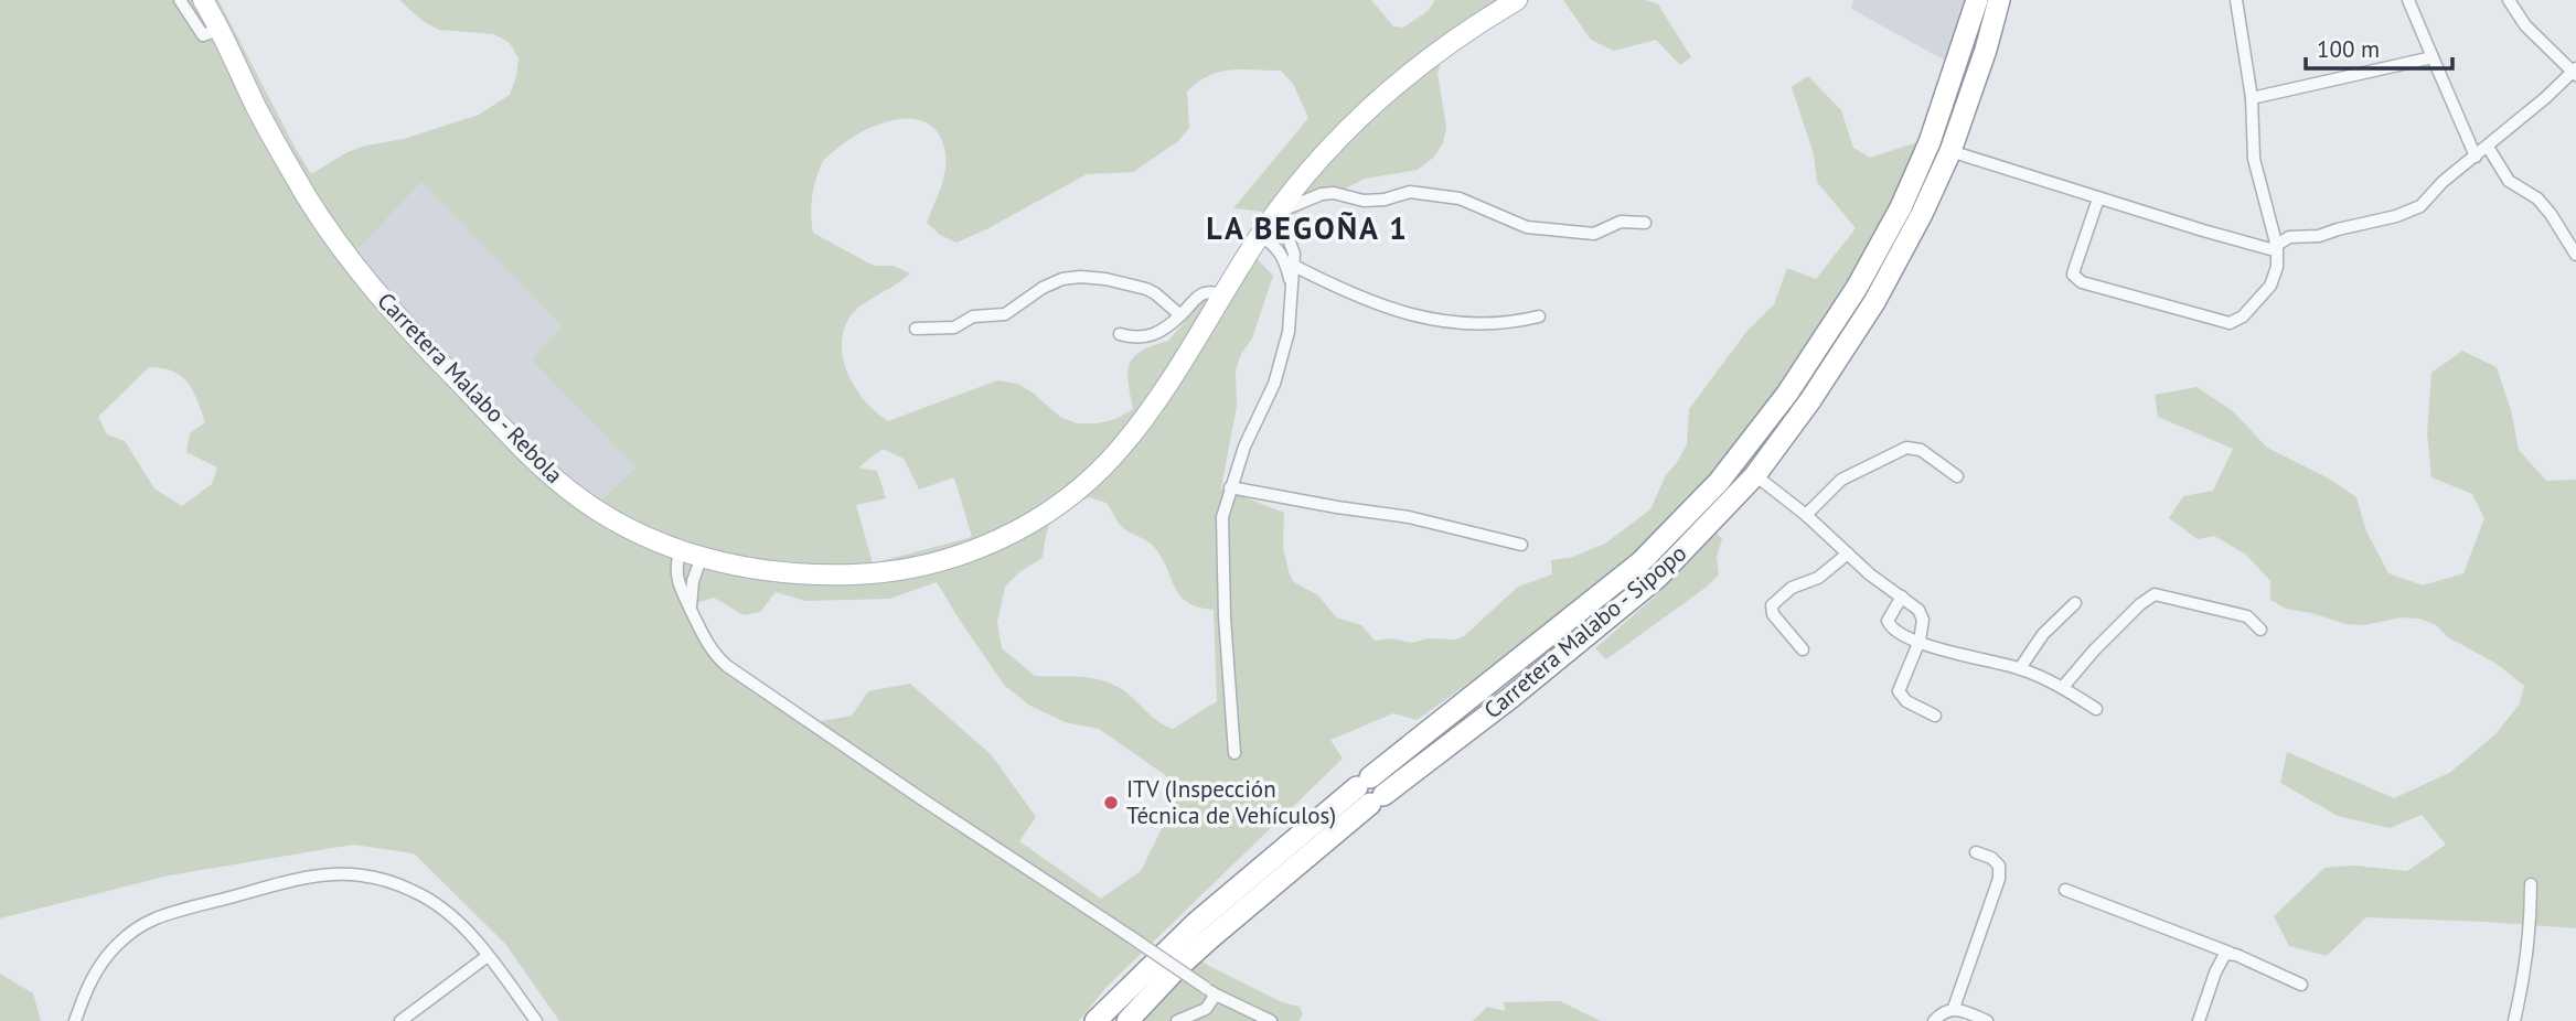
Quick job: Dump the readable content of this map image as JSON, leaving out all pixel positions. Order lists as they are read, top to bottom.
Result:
{
  "streets": {
    "highway": ["Carretera Malabo - Sipopo"],
    "main road": ["Carretera Malabo - Rebola"]
  },
  "districts": ["LA BEGOÑA 1"],
  "places": ["ITV (Inspección Técnica de Vehículos)"],
  "scale_bar": "100 m"
}
